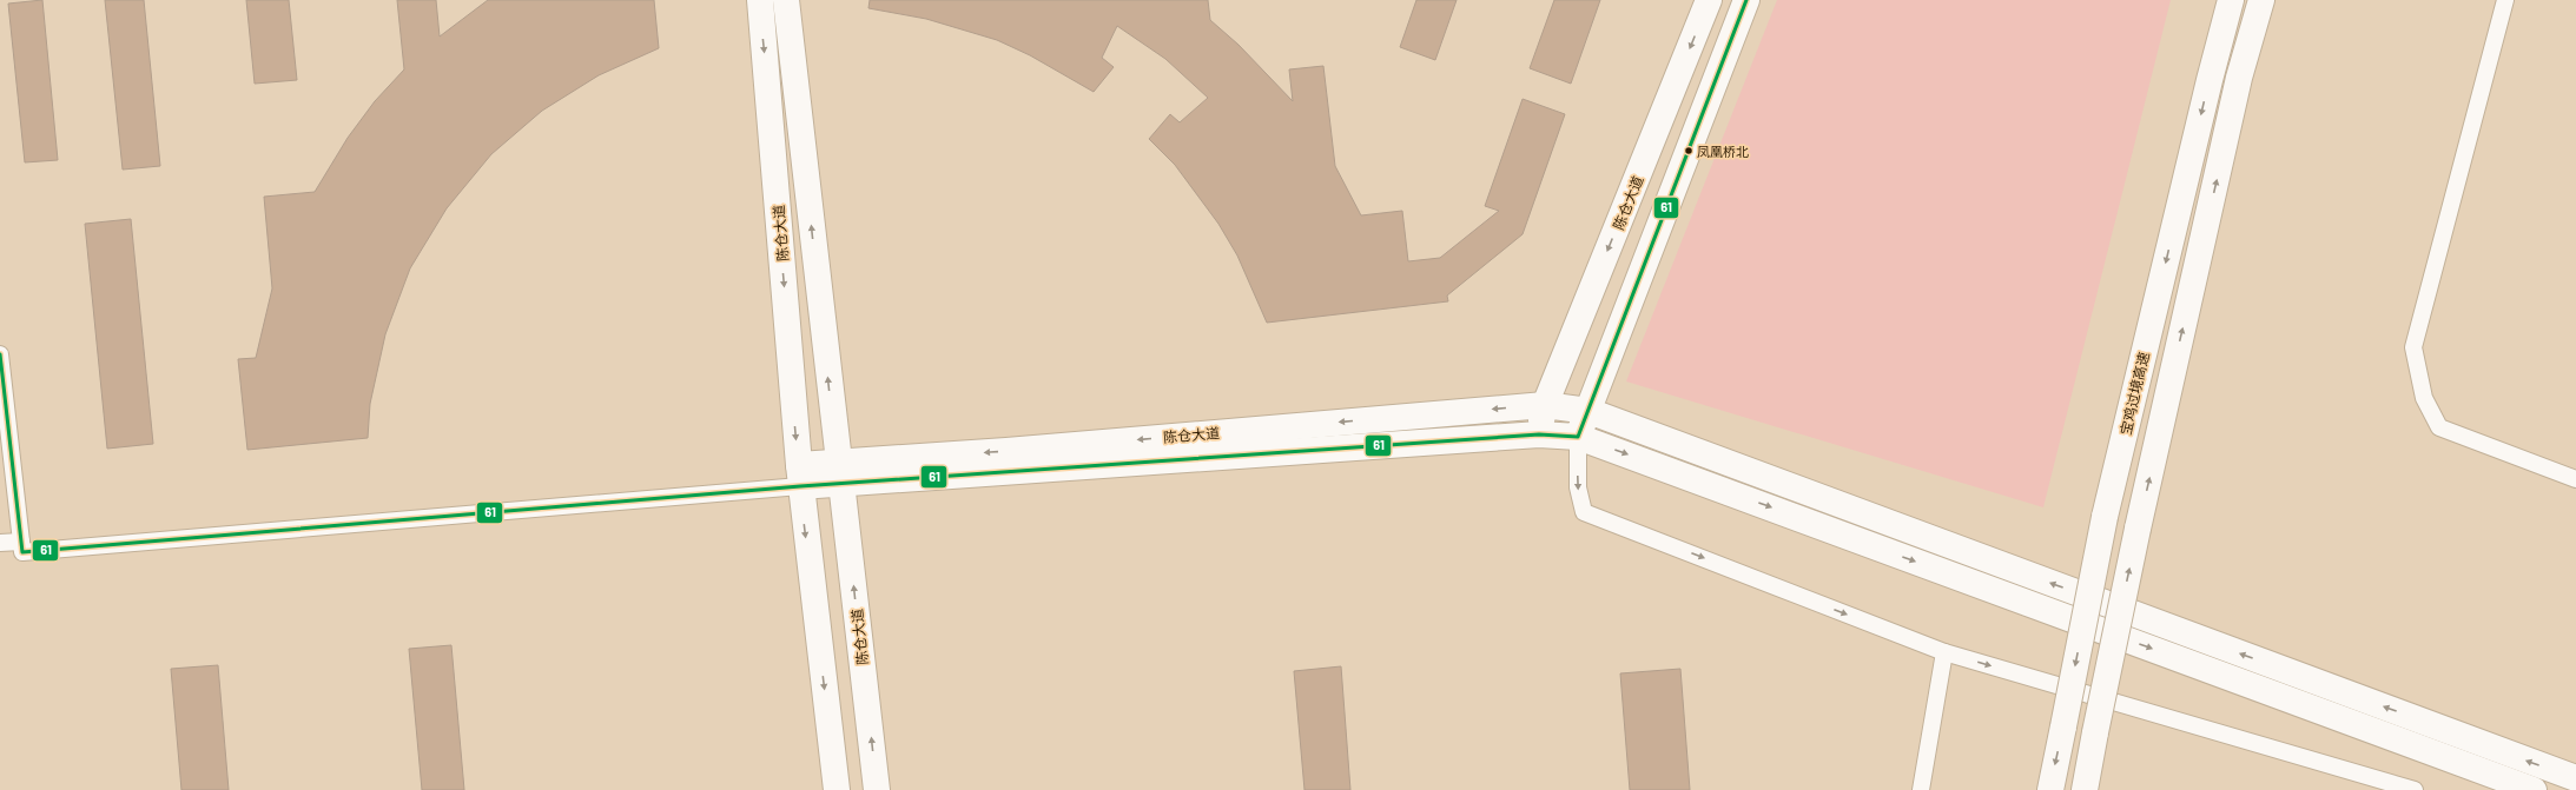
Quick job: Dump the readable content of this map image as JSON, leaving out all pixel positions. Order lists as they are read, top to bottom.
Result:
{
  "streets": {
    "main road": ["陈仓大道", "宝鸡过境高速"]
  },
  "places": ["凤凰桥北"],
  "lines": ["transit line 61"]
}
